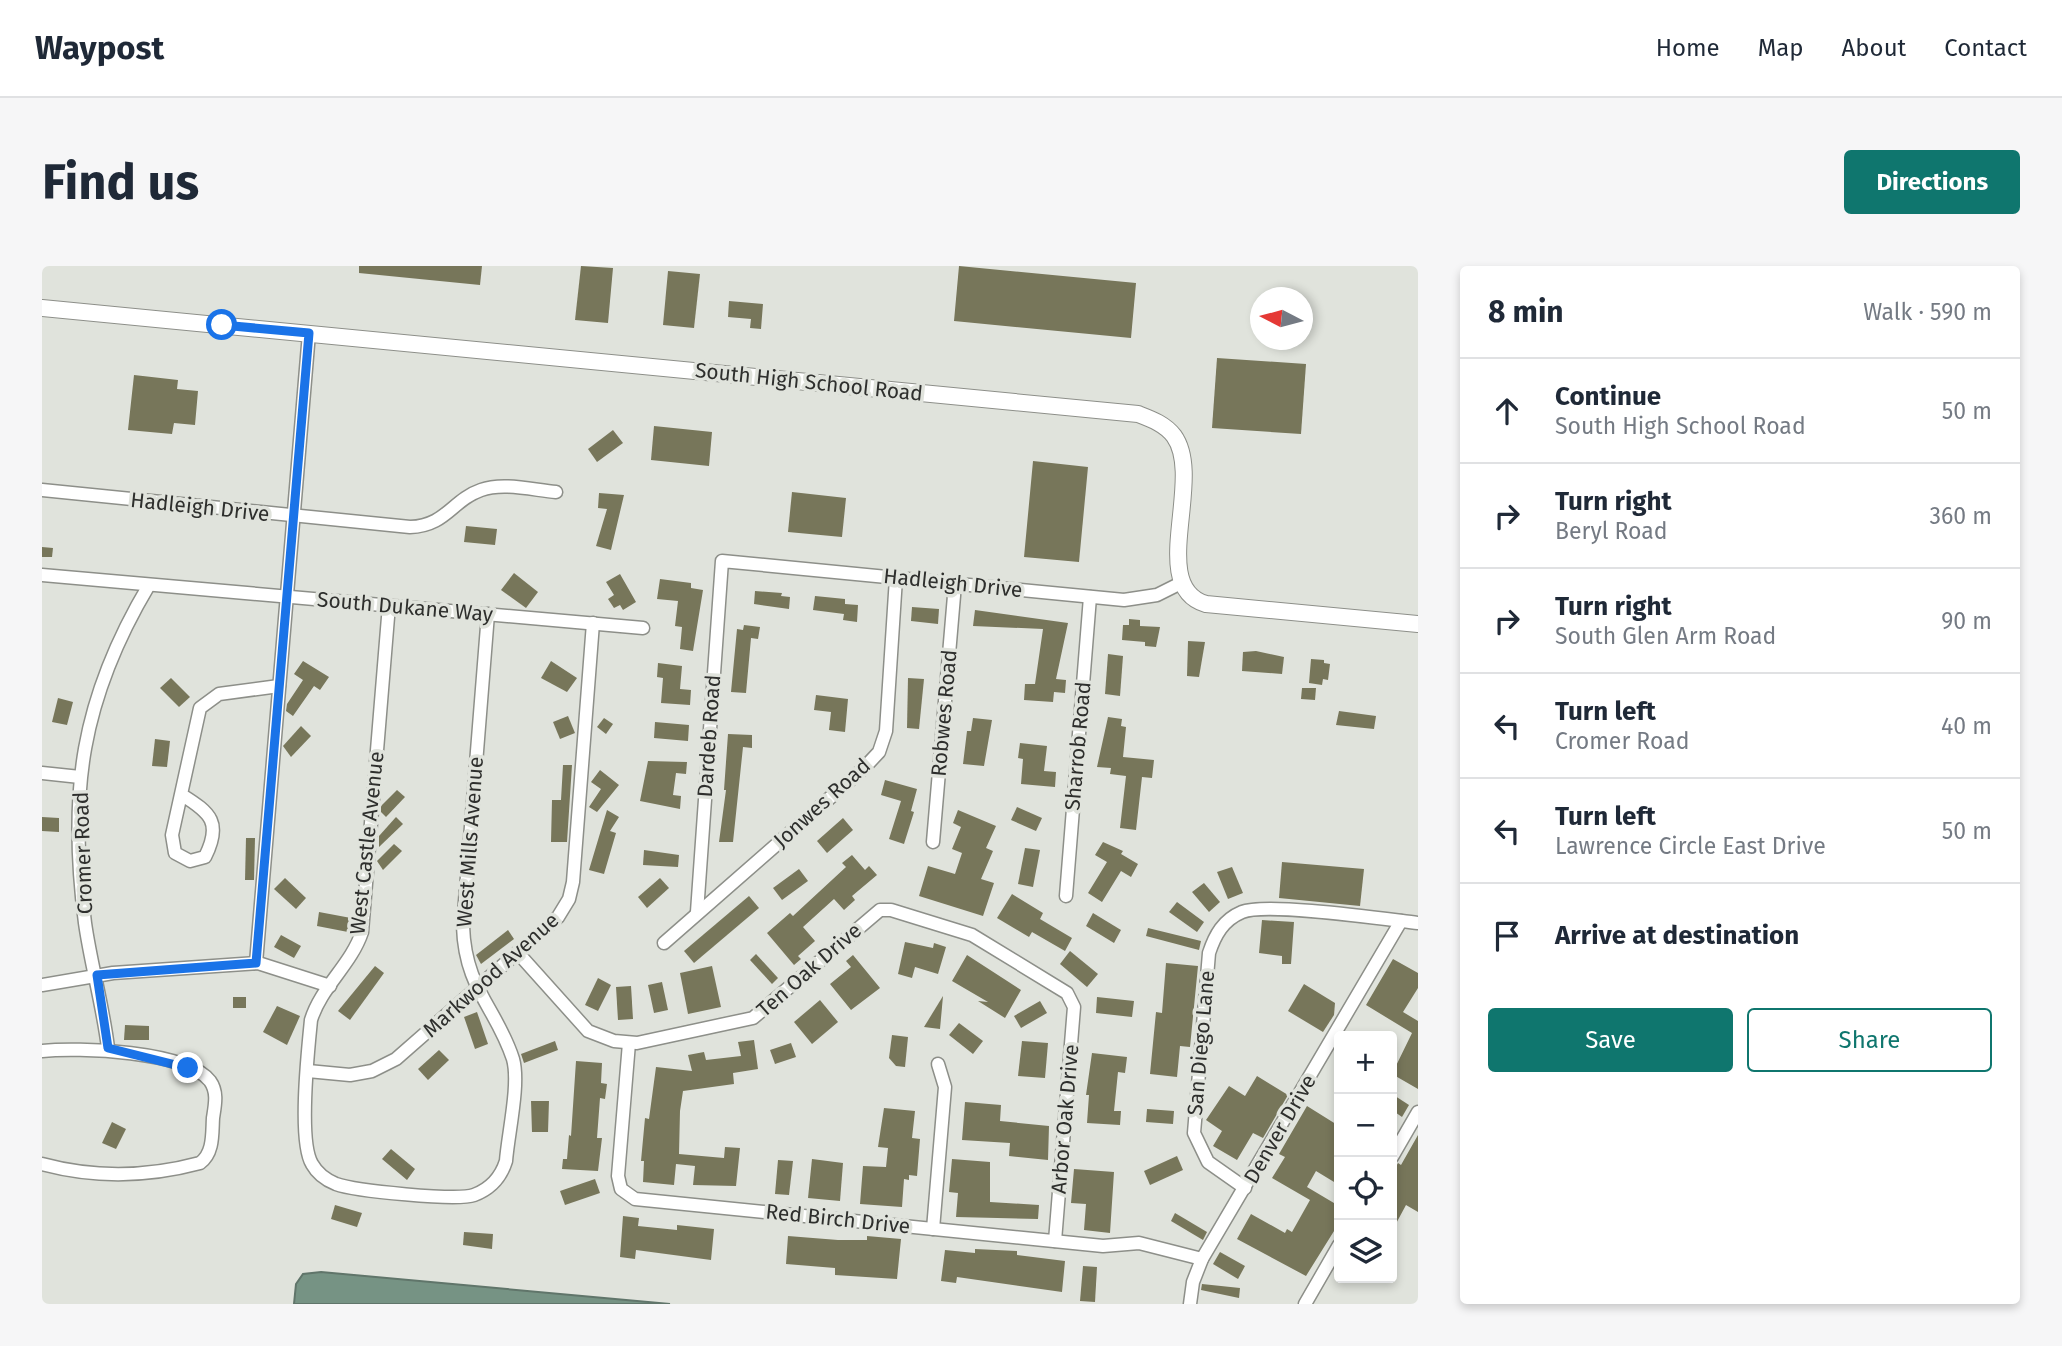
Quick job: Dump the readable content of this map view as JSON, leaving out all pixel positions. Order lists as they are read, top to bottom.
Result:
{
  "streets": {
    "street": [
      "South High School Road",
      "Hadleigh Drive",
      "South Dukane Way",
      "Robwes Road",
      "Dardeb Road",
      "Sharrob Road",
      "Jonwes Road",
      "West Mills Avenue",
      "West Castle Avenue",
      "Cromer Road",
      "Ten Oak Drive",
      "Markwood Avenue",
      "San Diego Lane",
      "Arbor Oak Drive",
      "Denver Drive",
      "Red Birch Drive"
    ]
  },
  "crossings": [
    ["South High School Road", "Hadleigh Drive"],
    ["Hadleigh Drive", "Robwes Road"],
    ["Hadleigh Drive", "Dardeb Road"],
    ["Hadleigh Drive", "Sharrob Road"],
    ["Hadleigh Drive", "Jonwes Road"],
    ["South Dukane Way", "West Mills Avenue"],
    ["South Dukane Way", "West Castle Avenue"],
    ["South Dukane Way", "Cromer Road"],
    ["South Dukane Way", "Markwood Avenue"],
    ["Dardeb Road", "Jonwes Road"],
    ["West Mills Avenue", "West Castle Avenue"],
    ["West Mills Avenue", "Markwood Avenue"],
    ["West Castle Avenue", "Markwood Avenue"],
    ["Ten Oak Drive", "Markwood Avenue"],
    ["Ten Oak Drive", "Arbor Oak Drive"],
    ["Ten Oak Drive", "Red Birch Drive"],
    ["San Diego Lane", "Denver Drive"],
    ["Arbor Oak Drive", "Red Birch Drive"],
    ["Denver Drive", "Red Birch Drive"]
  ],
  "north": "left",
  "page": {
    "header": "Waypost",
    "nav": [
      "Home",
      "Map",
      "About",
      "Contact"
    ],
    "buttons": [
      "Directions",
      ["Save", "Share"]
    ],
    "title": "Find us",
    "heading": ["8 min", "Walk · 590 m"],
    "list": [
      ["Continue", "South High School Road", "50 m"],
      ["Turn right", "Beryl Road", "360 m"],
      ["Turn right", "South Glen Arm Road", "90 m"],
      ["Turn left", "Cromer Road", "40 m"],
      ["Turn left", "Lawrence Circle East Drive", "50 m"],
      "Arrive at destination"
    ],
    "map_buttons": ["+", "−"]
  }
}
